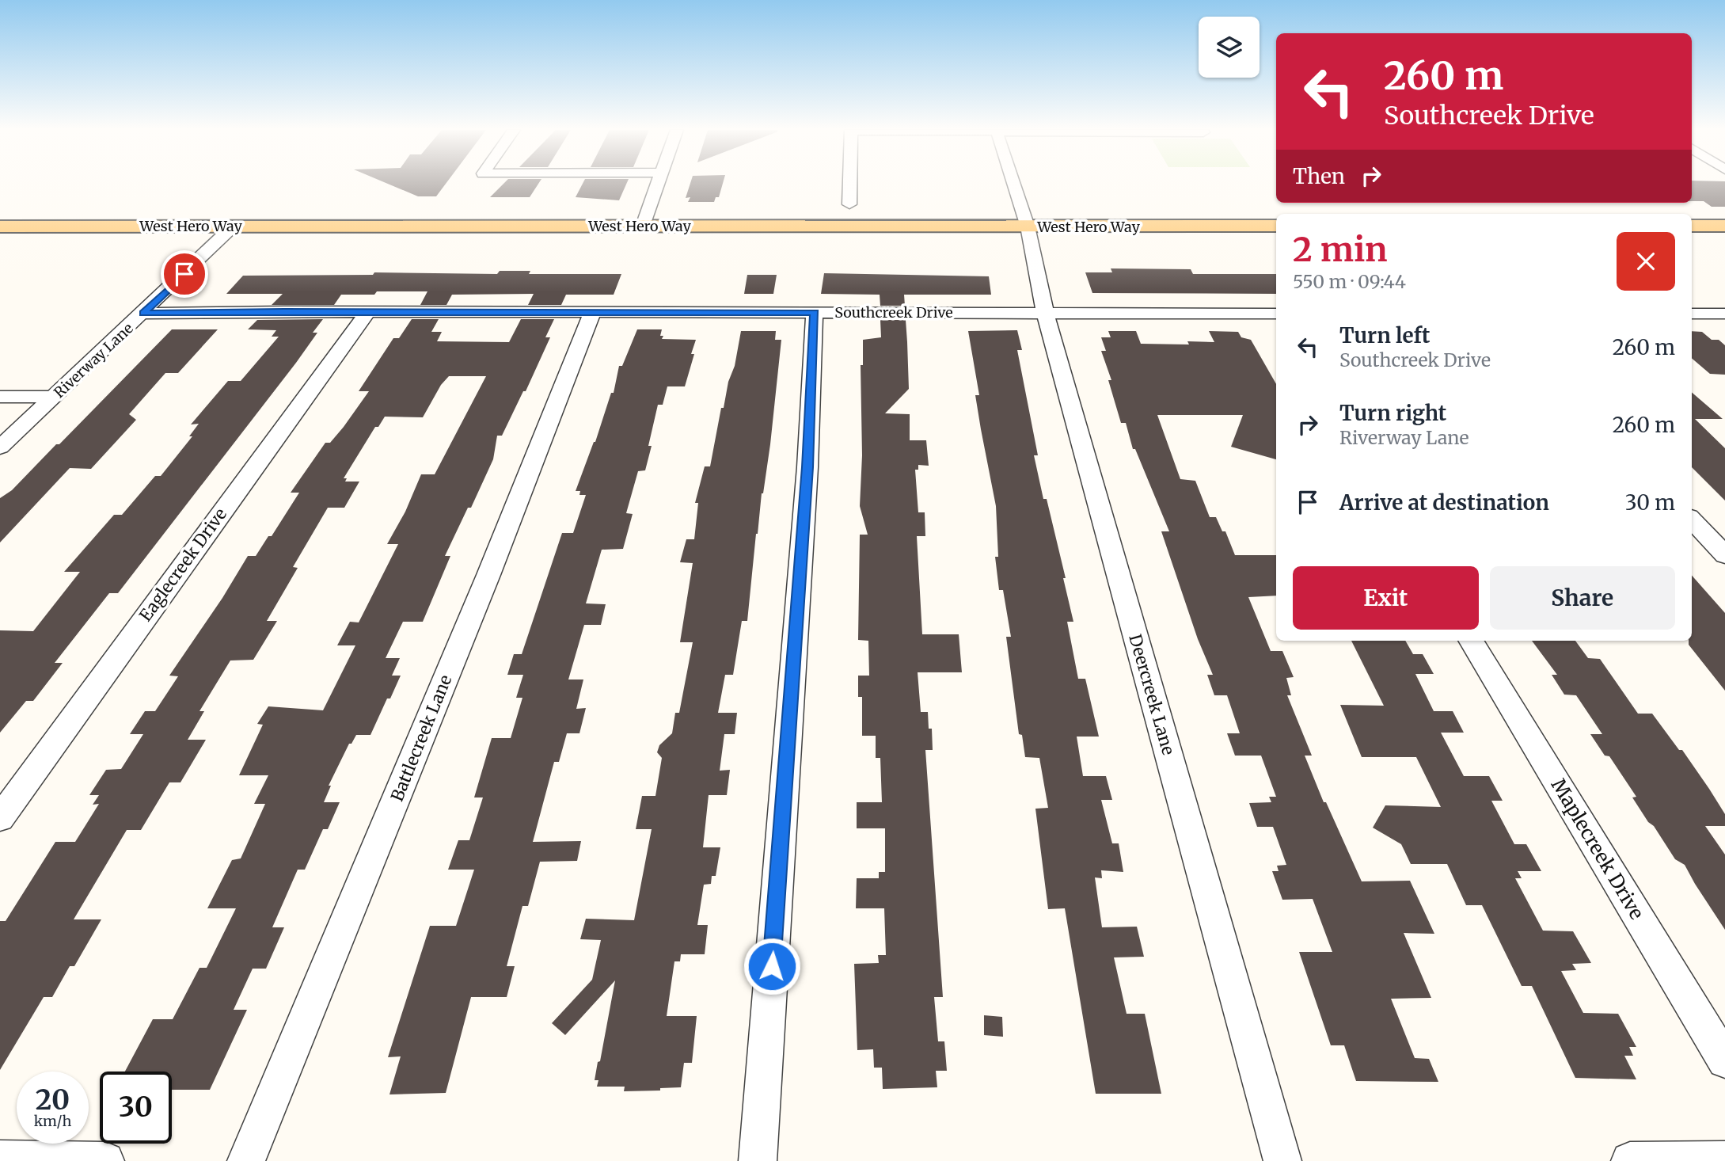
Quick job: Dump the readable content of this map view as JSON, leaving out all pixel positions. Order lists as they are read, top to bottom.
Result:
{
  "streets": {
    "main road": ["West Hero Way"],
    "street": [
      "Southcreek Drive",
      "Riverway Lane",
      "Eaglecreek Drive",
      "Deercreek Lane",
      "Battlecreek Lane",
      "Maplecreek Drive"
    ]
  },
  "crossings": [
    ["West Hero Way", "Riverway Lane"],
    ["West Hero Way", "Deercreek Lane"],
    ["Southcreek Drive", "Riverway Lane"],
    ["Southcreek Drive", "Eaglecreek Drive"],
    ["Southcreek Drive", "Deercreek Lane"],
    ["Southcreek Drive", "Battlecreek Lane"]
  ],
  "page": {
    "turn": ["260 m", "Southcreek Drive"],
    "then": "Then",
    "heading": ["2 min", "550 m · 09:44"],
    "list": [
      {
        "name": "Turn left",
        "note": "Southcreek Drive",
        "value": "260 m"
      },
      {
        "name": "Turn right",
        "note": "Riverway Lane",
        "value": "260 m"
      },
      {
        "name": "Arrive at destination",
        "value": "30 m"
      }
    ],
    "buttons": ["Exit", "Share"],
    "speed": "20 km/h",
    "limit": "30"
  }
}
